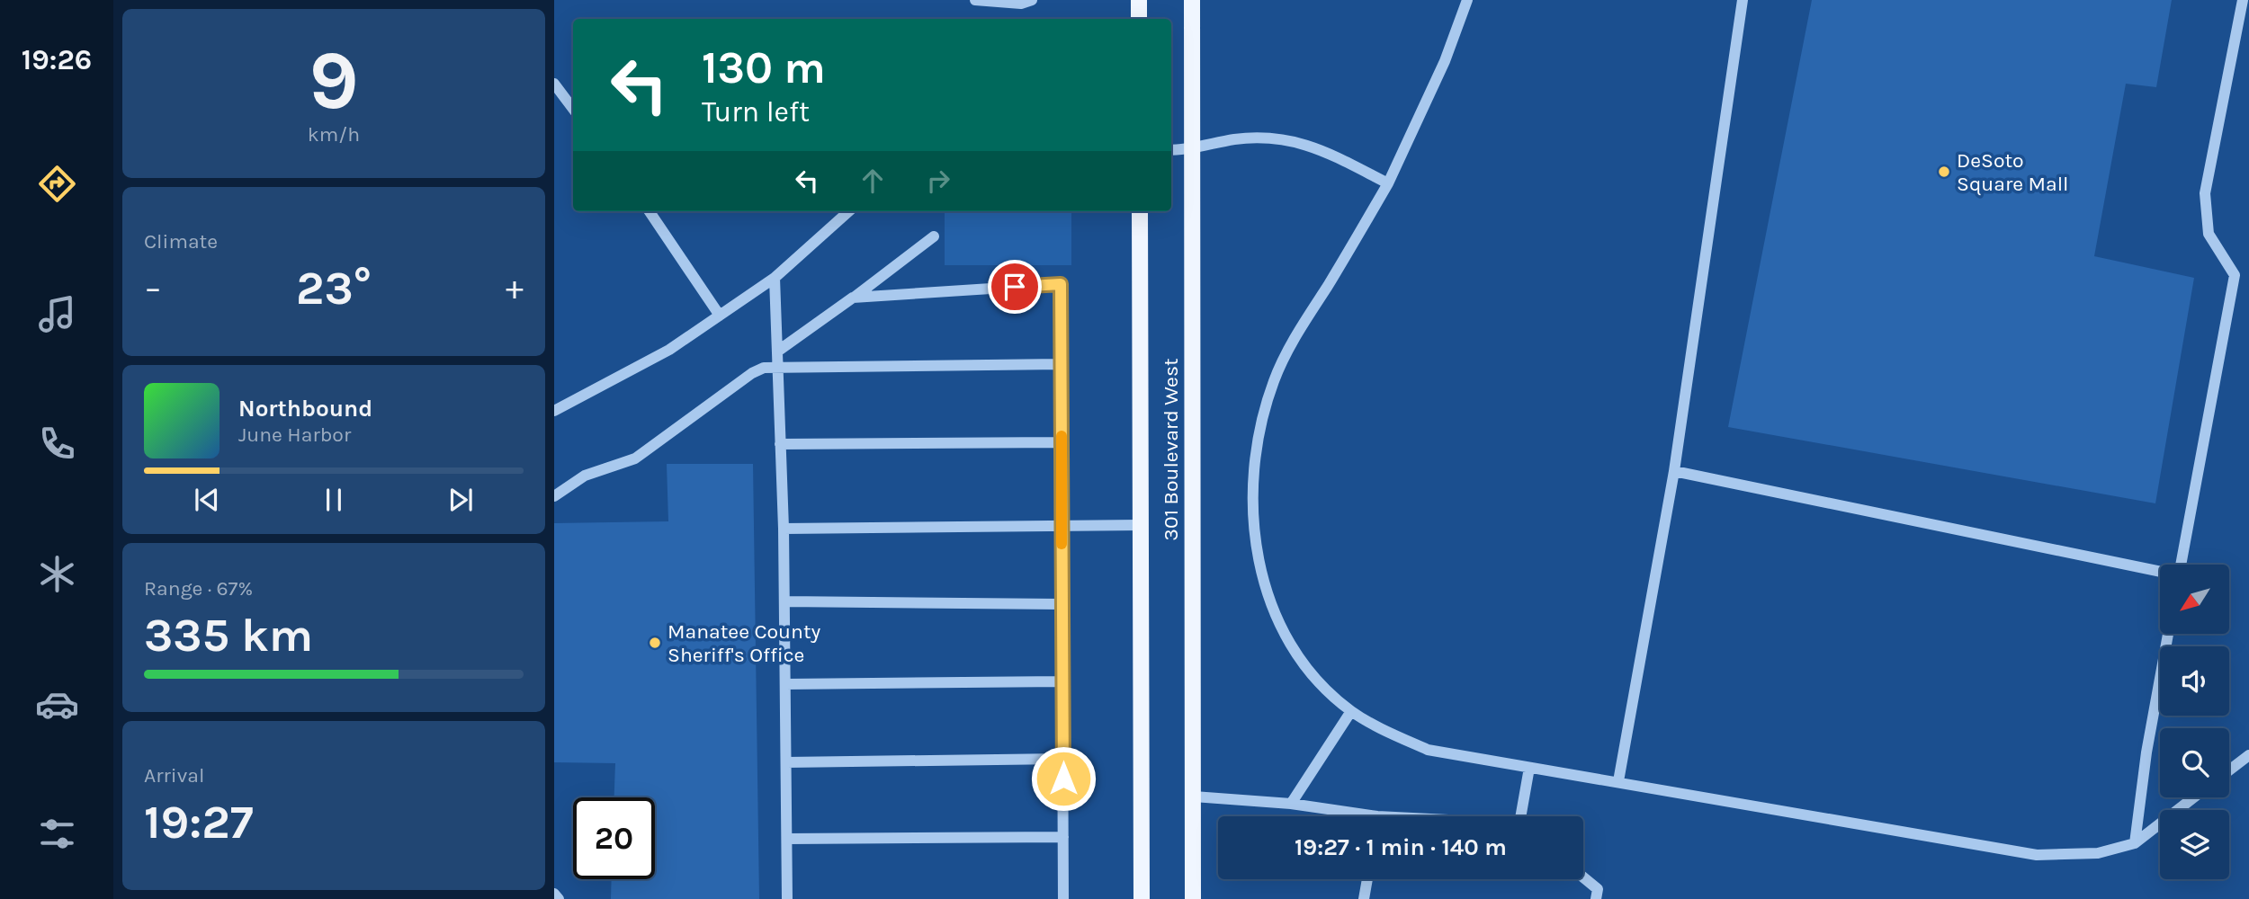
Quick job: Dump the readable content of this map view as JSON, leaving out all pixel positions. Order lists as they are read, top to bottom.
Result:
{
  "streets": {
    "main road": ["301 Boulevard West"]
  },
  "places": ["DeSoto Square Mall", "Manatee County Sheriff's Office"],
  "north": "bottom left",
  "page": {
    "tabs": "19:26",
    "tile": [
      ["9", "km/h"],
      "Climate",
      ["Range · 67%", "335 km"],
      ["Arrival", "19:27"]
    ],
    "turn": ["130 m", "Turn left"],
    "heat": ["−", "23°", "+"],
    "song": ["Northbound", "June Harbor"],
    "limit": "20",
    "trip": "19:27 · 1 min · 140 m"
  }
}
